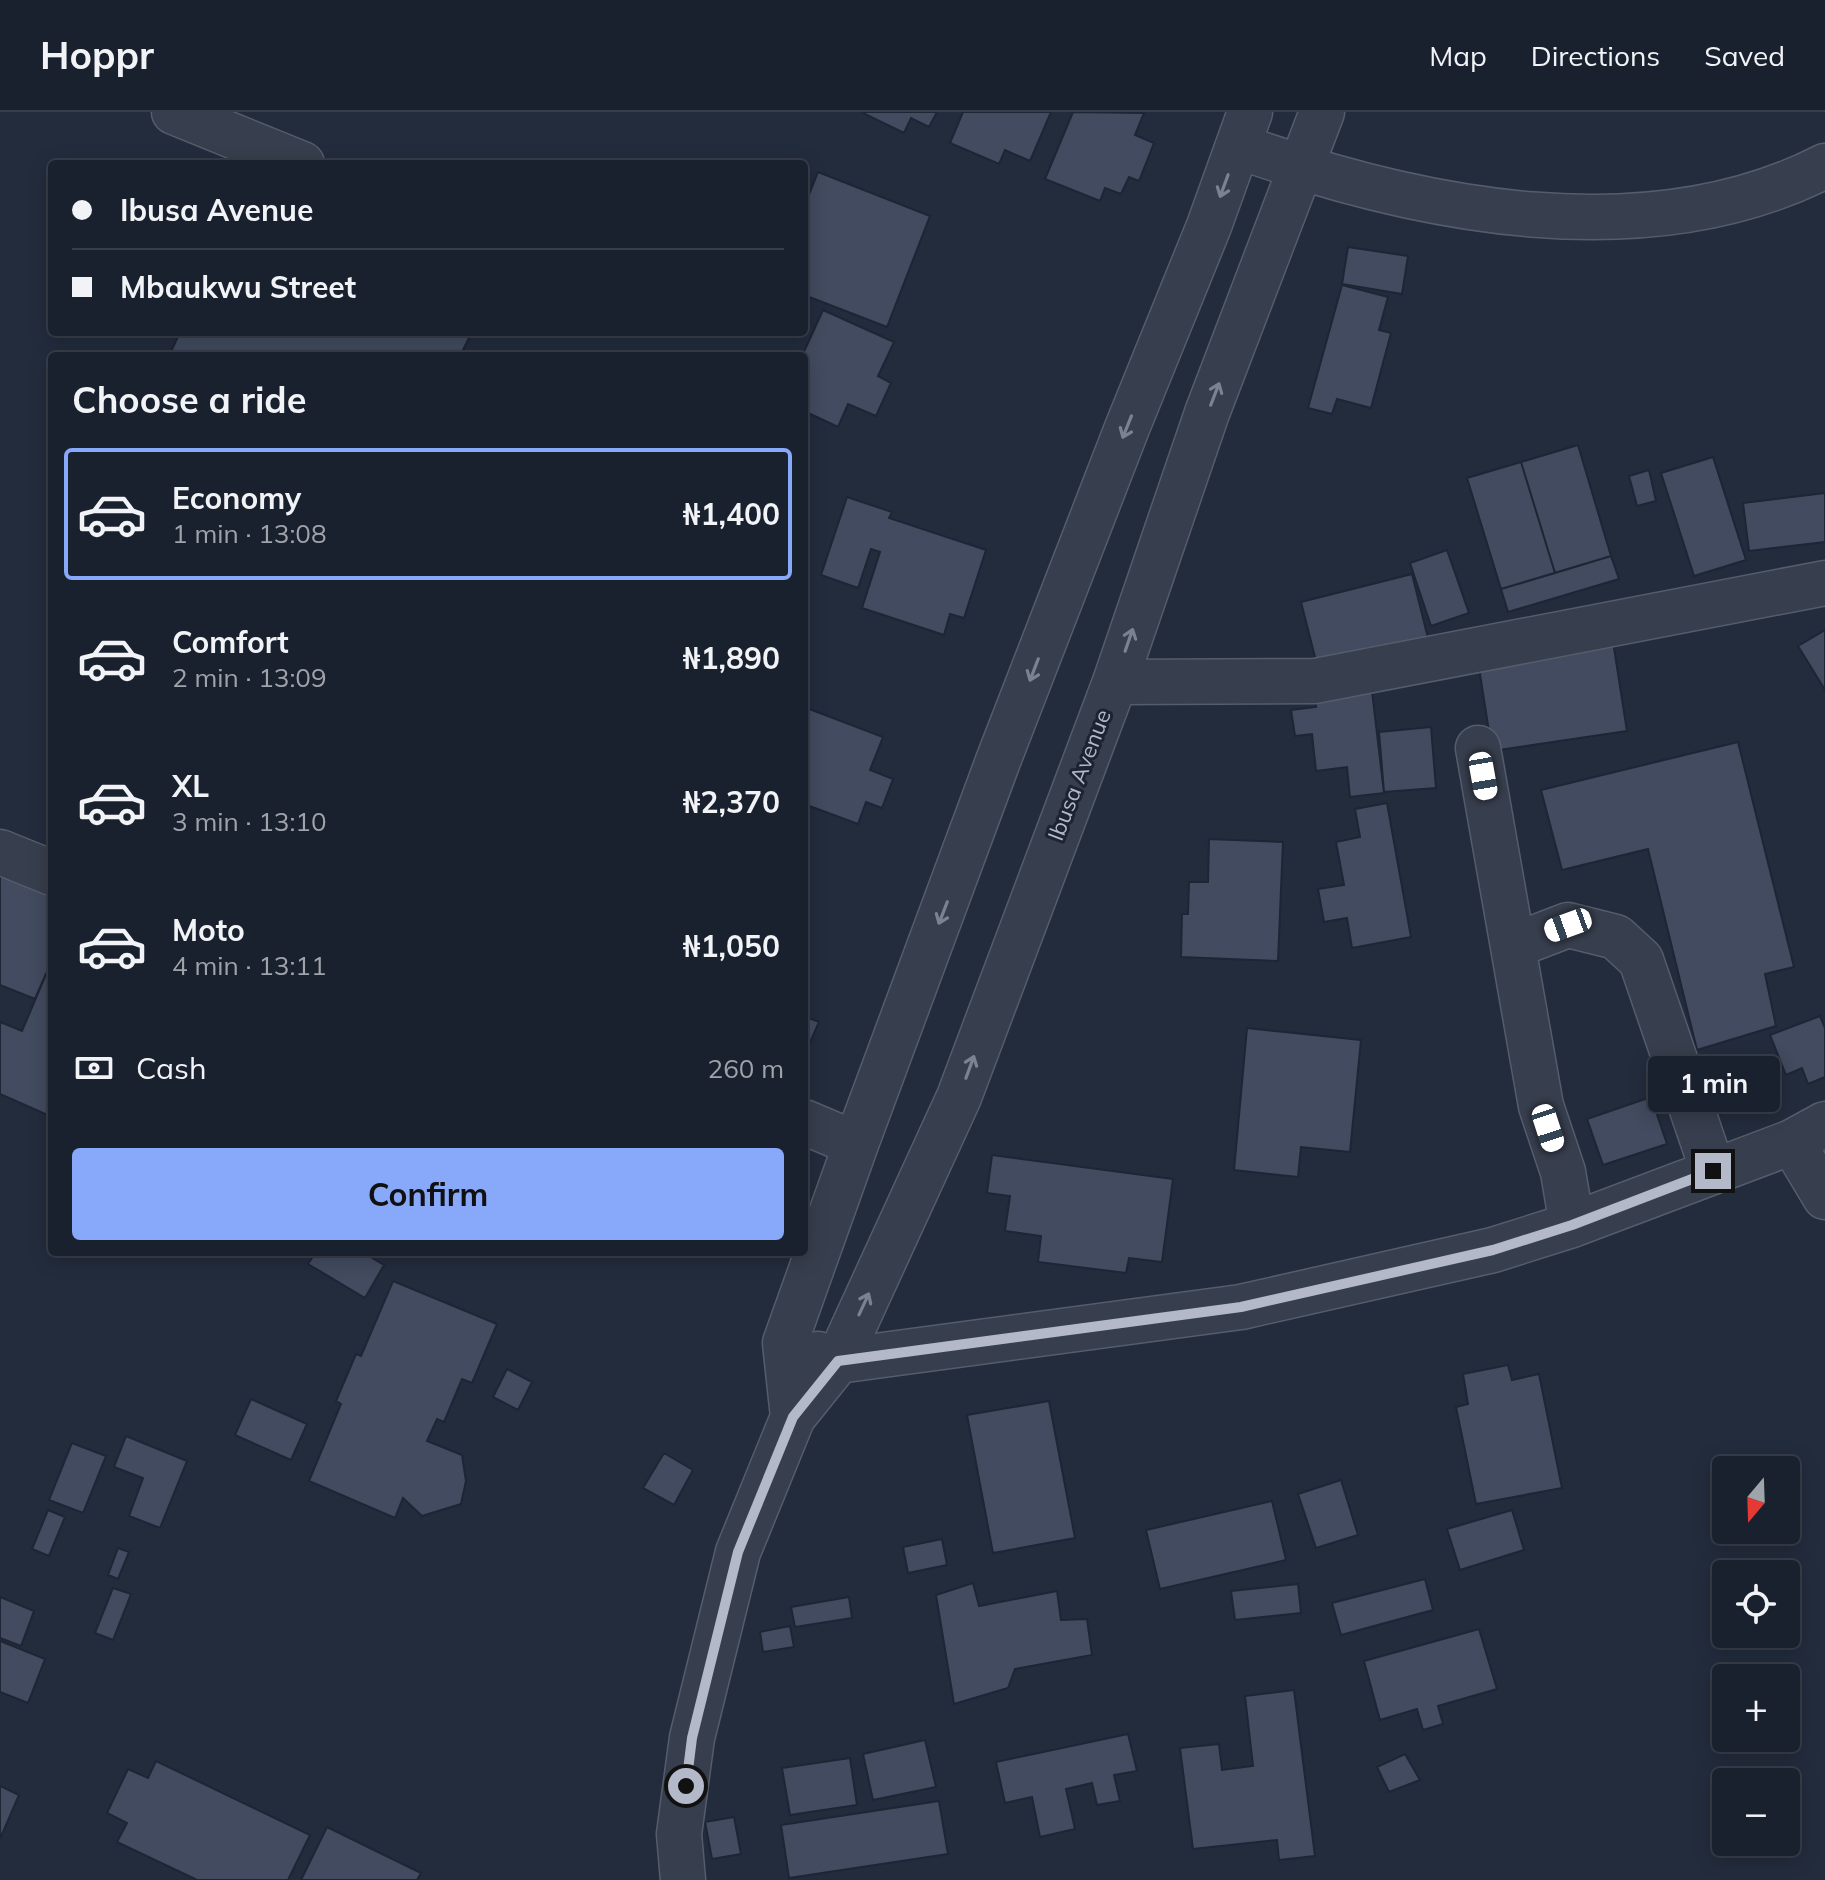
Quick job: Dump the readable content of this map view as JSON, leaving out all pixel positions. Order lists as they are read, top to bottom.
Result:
{
  "streets": {
    "street": ["Ibusa Avenue"]
  },
  "north": "bottom",
  "page": {
    "header": "Hoppr",
    "nav": ["Map", "Directions", "Saved"],
    "banner": ["Ibusa Avenue", "Mbaukwu Street"],
    "heading": "Choose a ride",
    "list": [
      {
        "name": "Economy",
        "note": "1 min · 13:08",
        "value": "₦1,400"
      },
      {
        "name": "Comfort",
        "note": "2 min · 13:09",
        "value": "₦1,890"
      },
      {
        "name": "XL",
        "note": "3 min · 13:10",
        "value": "₦2,370"
      },
      {
        "name": "Moto",
        "note": "4 min · 13:11",
        "value": "₦1,050"
      }
    ],
    "pay": ["Cash", "260 m"],
    "bubble": "1 min",
    "buttons": "Confirm",
    "map_buttons": ["+", "−"]
  }
}
